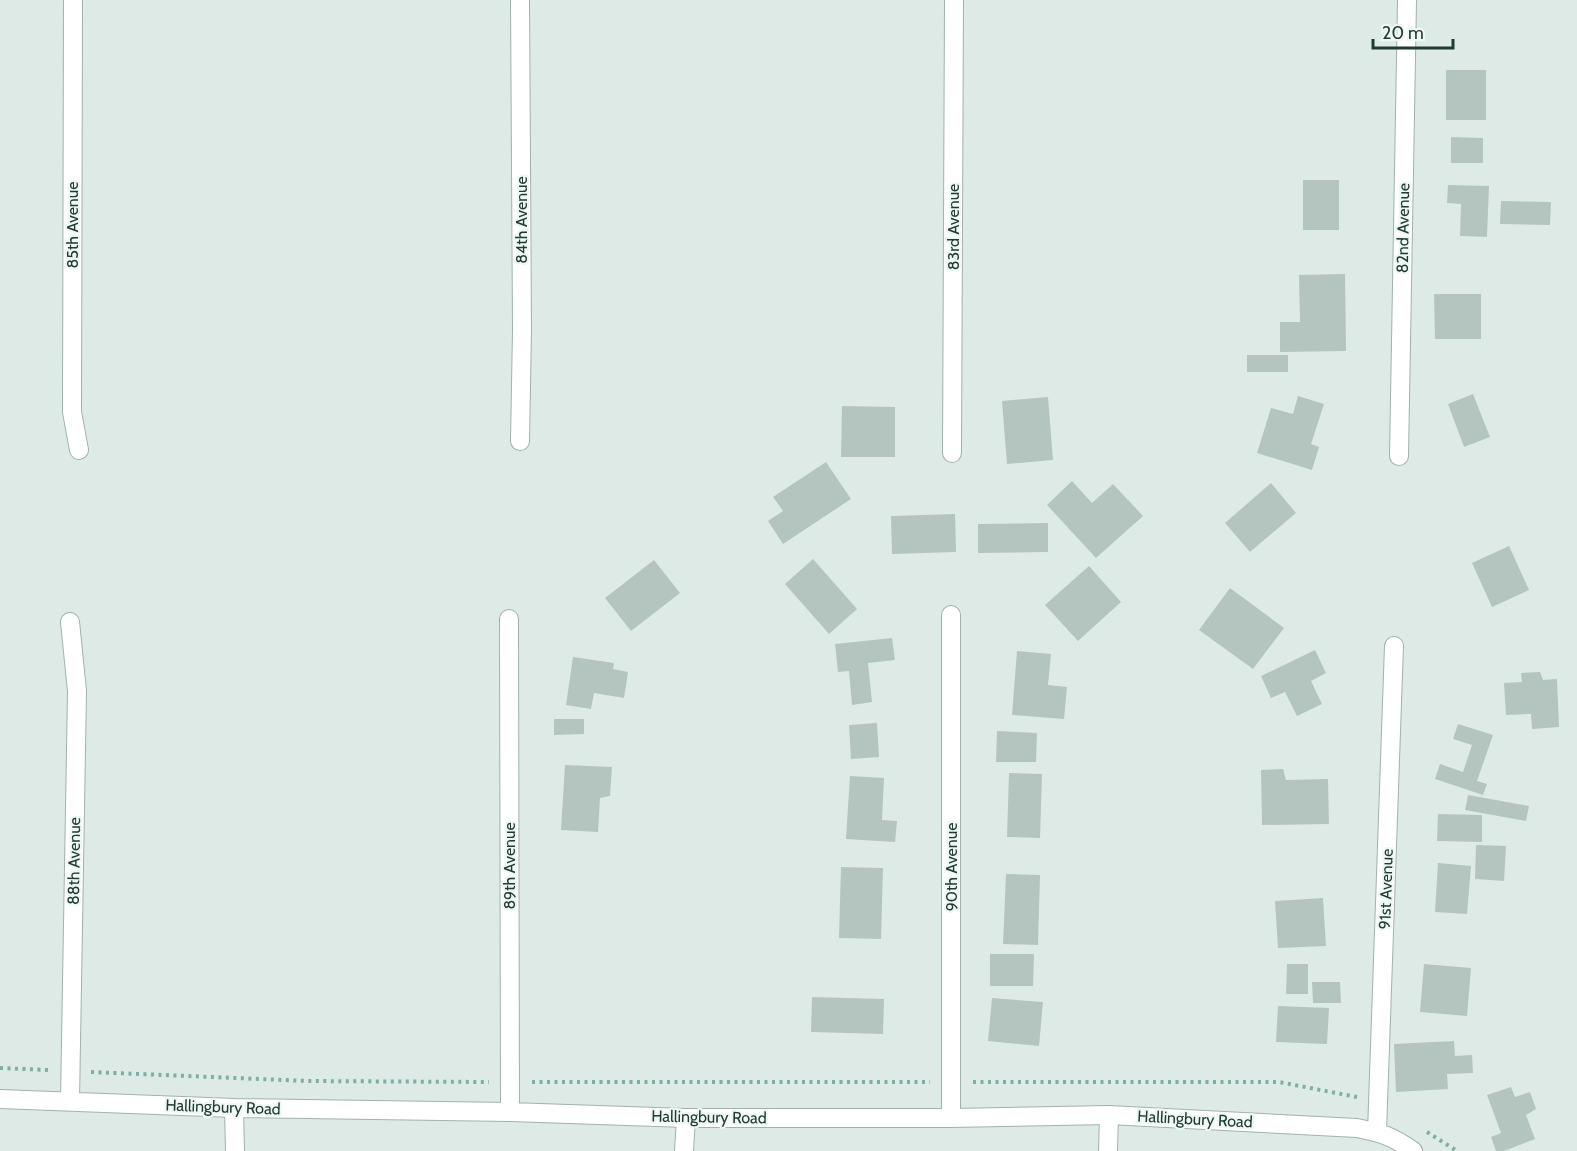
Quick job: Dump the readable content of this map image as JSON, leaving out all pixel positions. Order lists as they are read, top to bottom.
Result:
{
  "streets": {
    "street": [
      "84th Avenue",
      "85th Avenue",
      "83rd Avenue",
      "82nd Avenue",
      "88th Avenue",
      "89th Avenue",
      "90th Avenue",
      "91st Avenue",
      "Hallingbury Road"
    ]
  },
  "crossings": [
    ["88th Avenue", "Hallingbury Road"],
    ["89th Avenue", "Hallingbury Road"],
    ["90th Avenue", "Hallingbury Road"],
    ["91st Avenue", "Hallingbury Road"]
  ],
  "scale_bar": "20 m"
}
